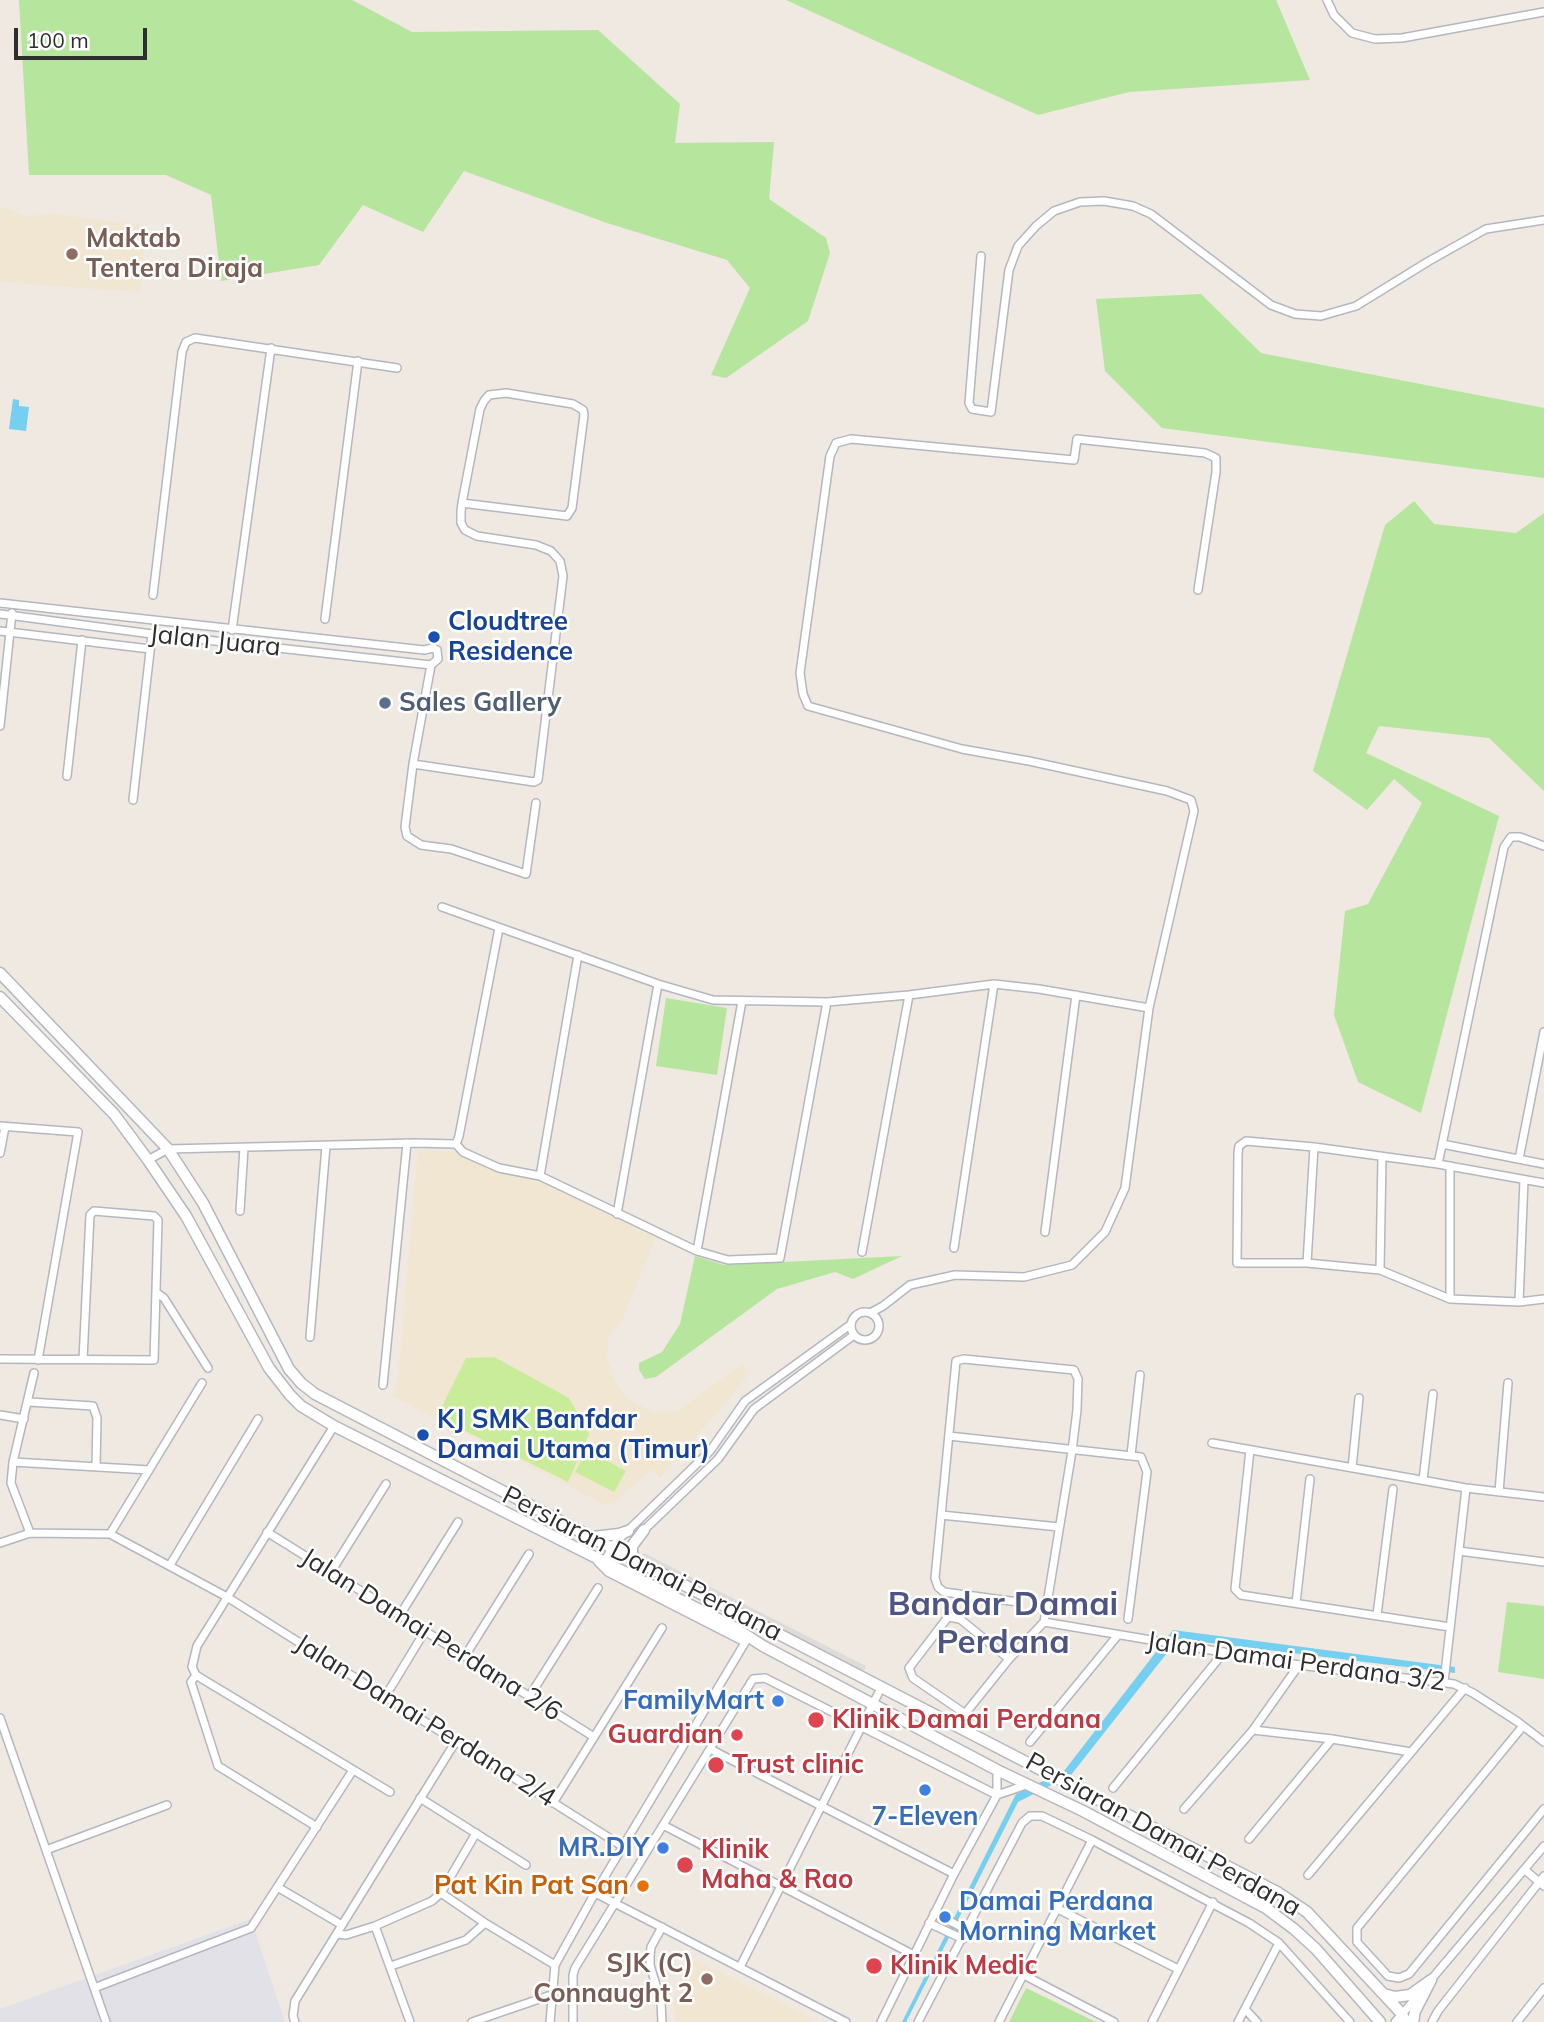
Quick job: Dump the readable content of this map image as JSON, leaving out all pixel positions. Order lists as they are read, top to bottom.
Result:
{
  "streets": {
    "main road": ["Persiaran Damai Perdana"],
    "street": [
      "Jalan Juara",
      "Jalan Damai Perdana 2/6",
      "Jalan Damai Perdana 3/2",
      "Jalan Damai Perdana 2/4"
    ]
  },
  "districts": ["Bandar Damai Perdana"],
  "places": [
    "Maktab Tentera Diraja",
    "Cloudtree Residence",
    "Sales Gallery",
    "KJ SMK Banfdar Damai Utama (Timur)",
    "FamilyMart",
    "Klinik Damai Perdana",
    "Guardian",
    "Trust clinic",
    "7-Eleven",
    "MR.DIY",
    "Klinik Maha & Rao",
    "Pat Kin Pat San",
    "Damai Perdana Morning Market",
    "Klinik Medic",
    "SJK (C) Connaught 2"
  ],
  "scale_bar": "100 m"
}
